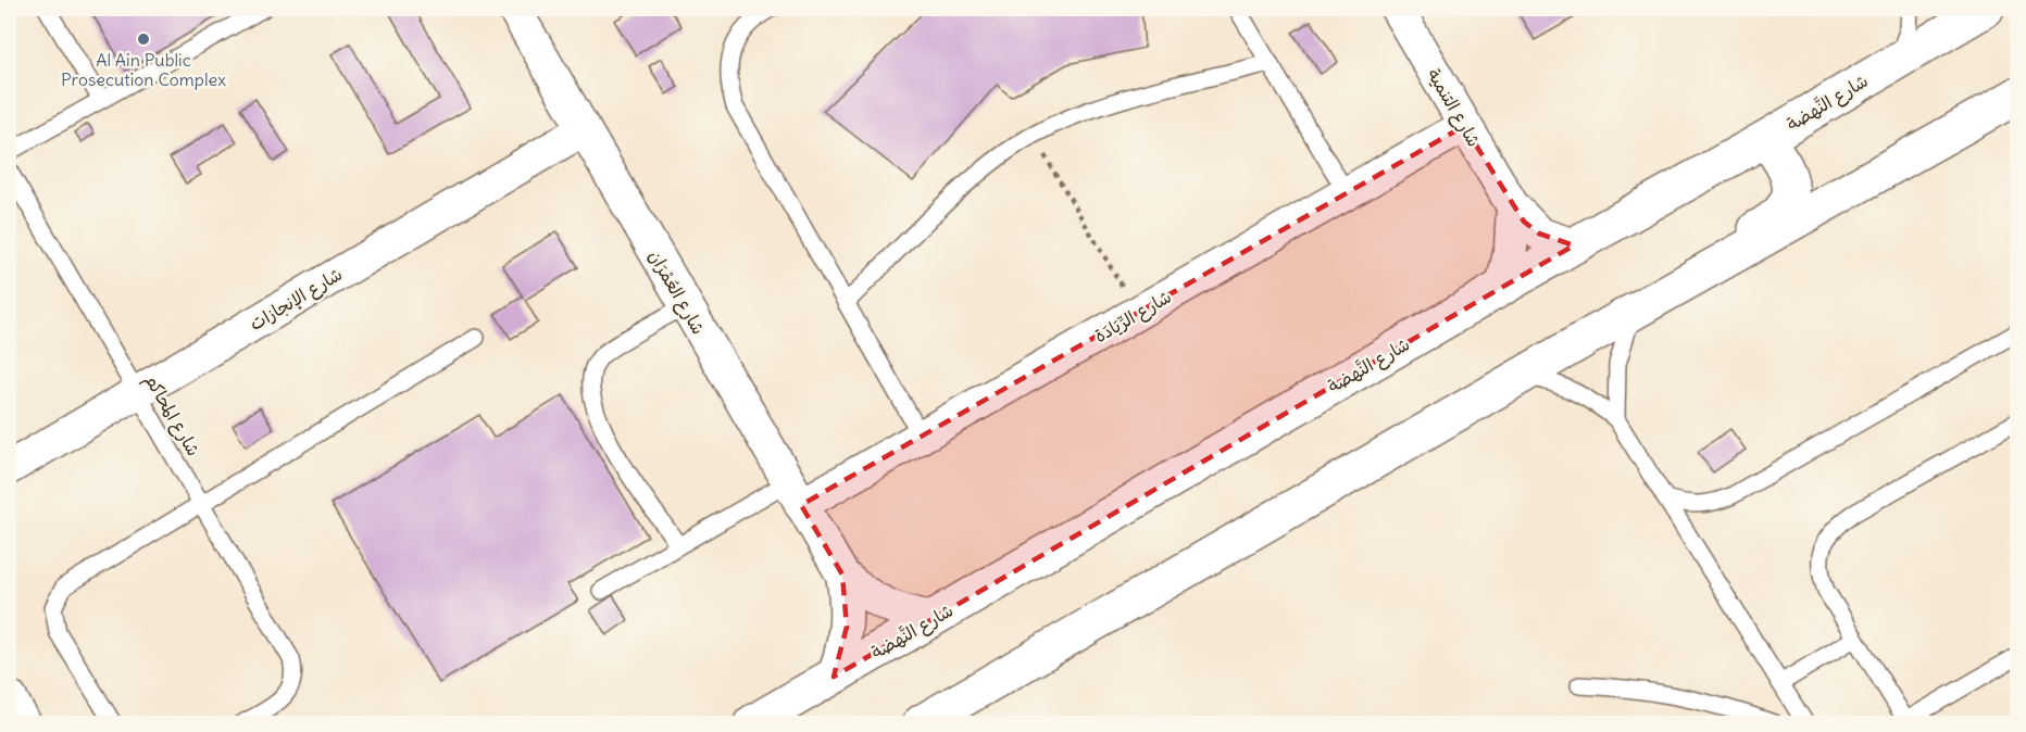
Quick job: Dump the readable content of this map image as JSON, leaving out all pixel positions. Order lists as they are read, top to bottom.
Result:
{
  "streets": {
    "street": [
      "شارع النَّهضة",
      "شارع التنمية",
      "شارع العُمْرَان",
      "شارع الإنجازات",
      "شارع الرِّيَادَة"
    ],
    "lane": ["شارع المحاكم"]
  },
  "crossings": [
    ["شارع النَّهضة", "شارع التنمية"],
    ["شارع النَّهضة", "شارع العُمْرَان"],
    ["شارع التنمية", "شارع الرِّيَادَة"],
    ["شارع العُمْرَان", "شارع الإنجازات"],
    ["شارع العُمْرَان", "شارع الرِّيَادَة"],
    ["شارع الإنجازات", "شارع المحاكم"]
  ],
  "places": ["Al Ain Public Prosecution Complex"]
}
